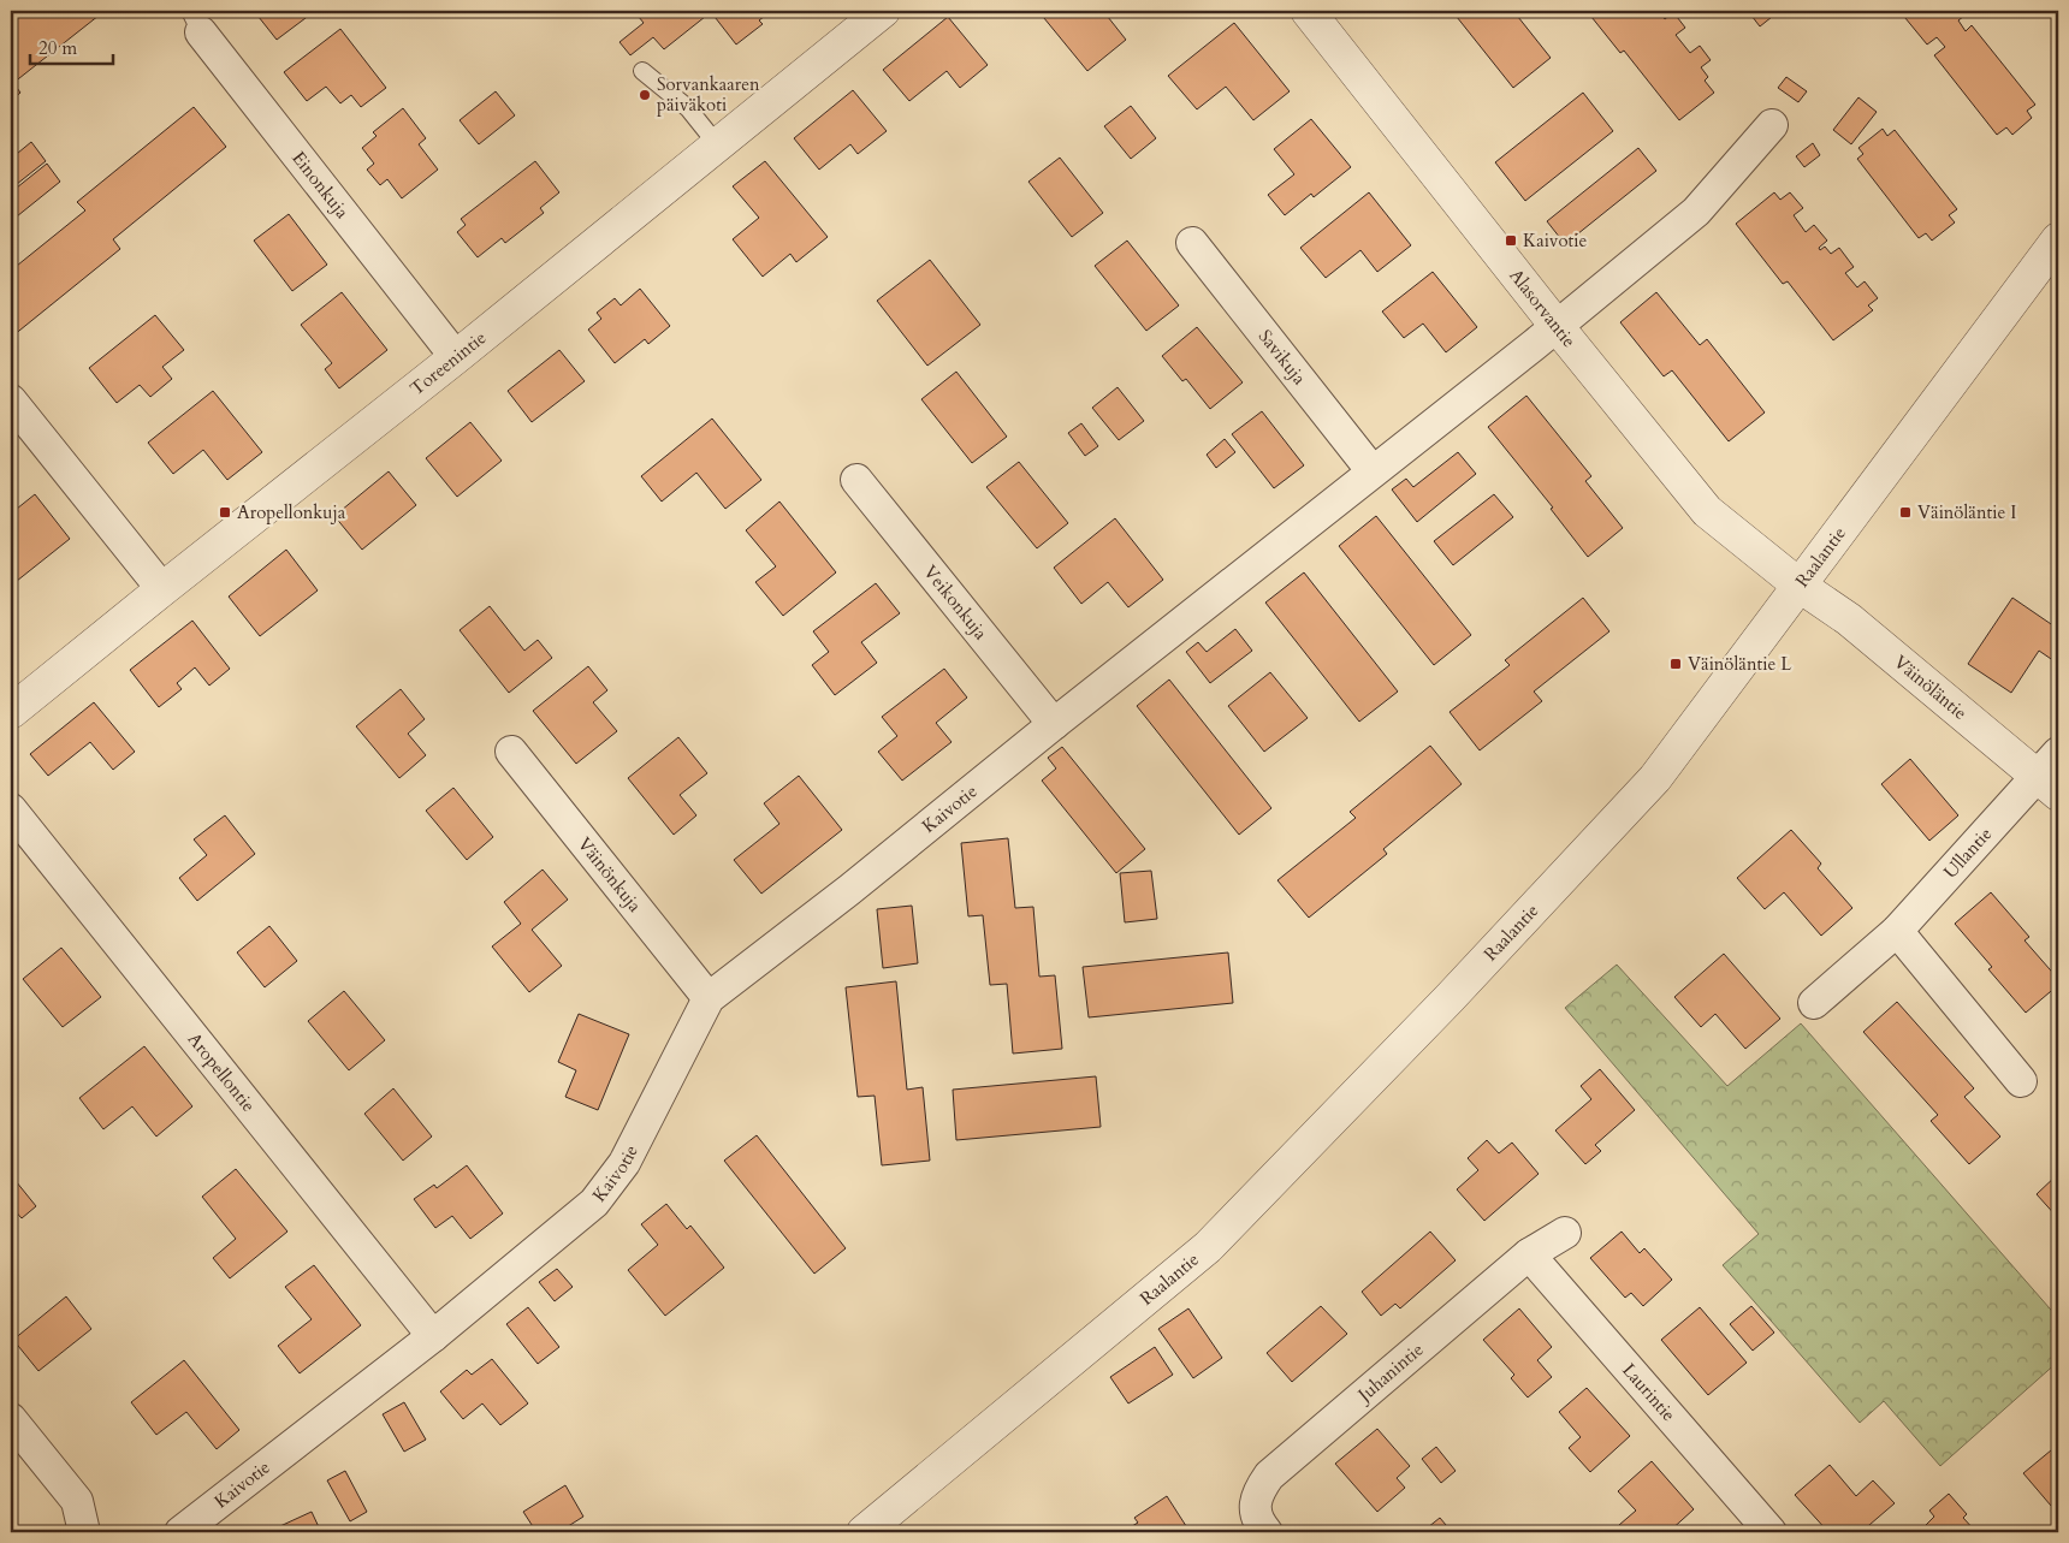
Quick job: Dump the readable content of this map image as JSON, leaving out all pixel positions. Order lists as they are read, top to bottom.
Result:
{
  "streets": {
    "street": [
      "Einonkuja",
      "Alasorvantie",
      "Savikuja",
      "Toreenintie",
      "Raalantie",
      "Veikonkuja",
      "Väinöläntie",
      "Kaivotie",
      "Ullantie",
      "Väinönkuja",
      "Aropellontie",
      "Juhanintie",
      "Laurintie"
    ]
  },
  "crossings": [
    ["Einonkuja", "Toreenintie"],
    ["Alasorvantie", "Raalantie"],
    ["Alasorvantie", "Väinöläntie"],
    ["Alasorvantie", "Kaivotie"],
    ["Savikuja", "Kaivotie"],
    ["Raalantie", "Väinöläntie"],
    ["Veikonkuja", "Kaivotie"],
    ["Väinöläntie", "Ullantie"],
    ["Kaivotie", "Väinönkuja"],
    ["Kaivotie", "Aropellontie"],
    ["Juhanintie", "Laurintie"]
  ],
  "places": {
    "other": ["Sorvankaaren päiväkoti"],
    "transit": [
      "Kaivotie",
      "Aropellonkuja",
      "Väinöläntie I",
      "Väinöläntie L"
    ]
  },
  "scale_bar": "20 m"
}
